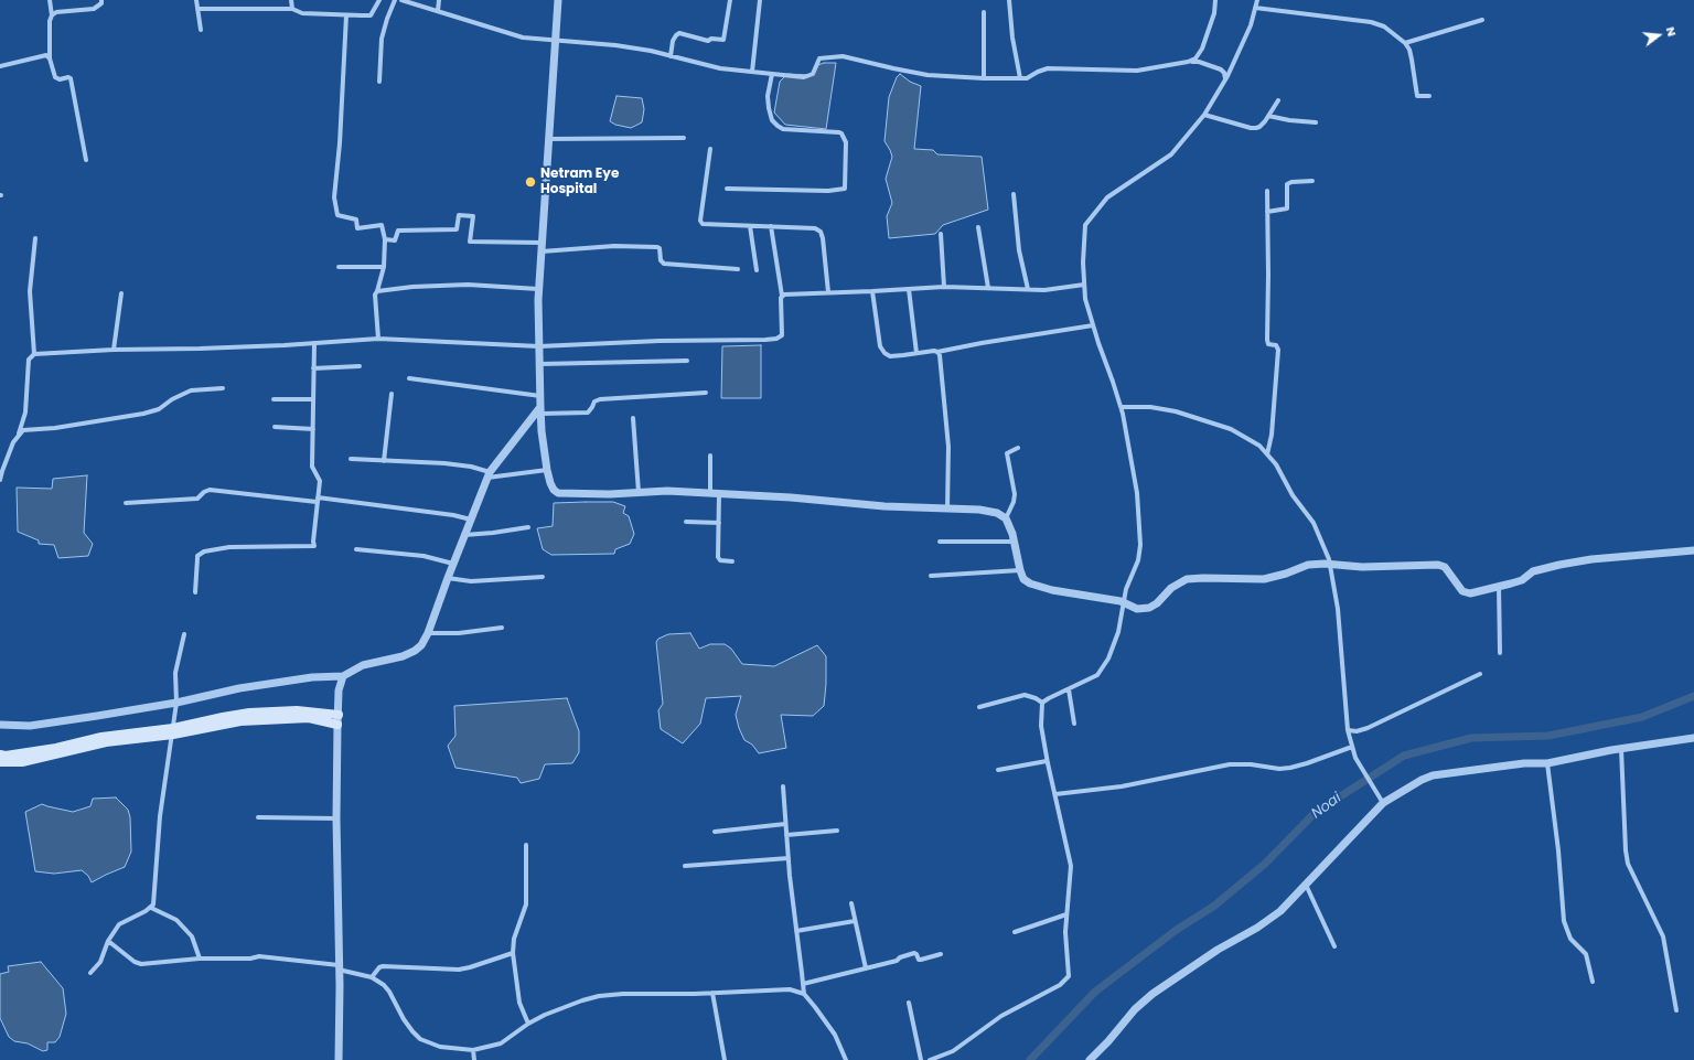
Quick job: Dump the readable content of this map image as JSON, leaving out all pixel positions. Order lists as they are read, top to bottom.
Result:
{
  "water": ["Noai"],
  "places": ["Netram Eye Hospital"],
  "north": "right"
}
